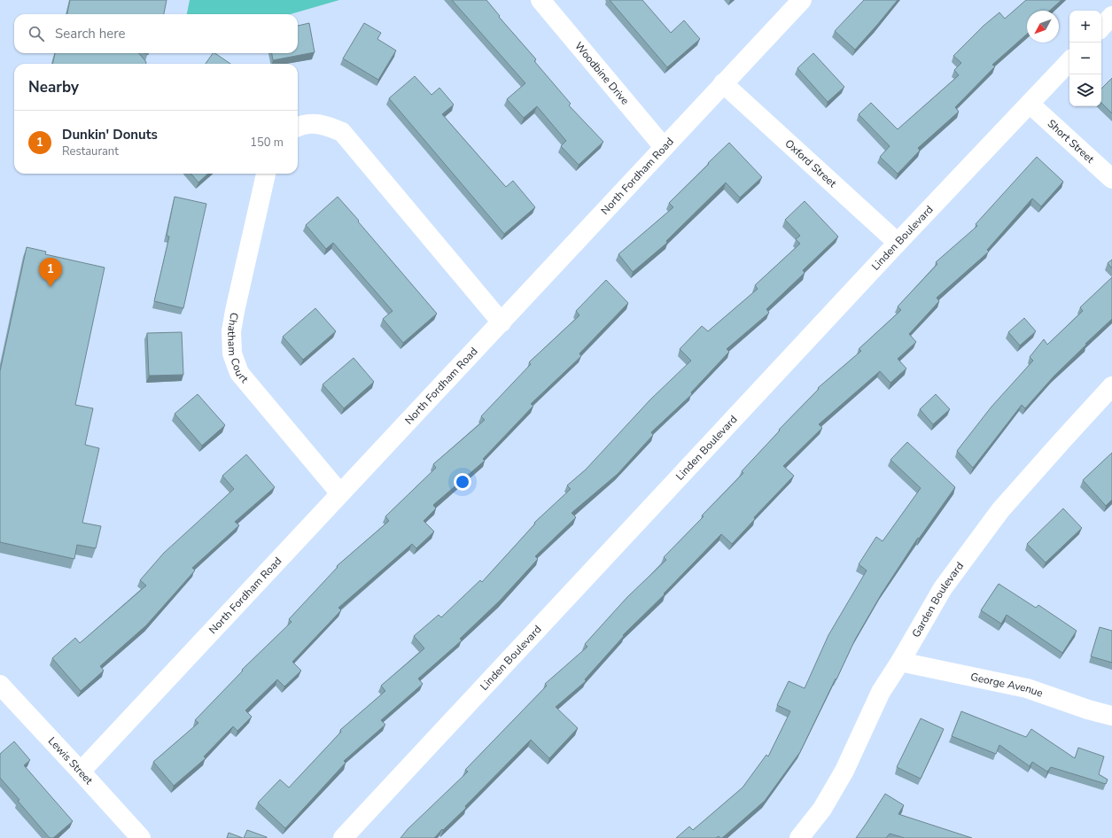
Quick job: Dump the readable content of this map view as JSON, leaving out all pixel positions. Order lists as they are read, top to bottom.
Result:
{
  "streets": {
    "street": [
      "Woodbine Drive",
      "Short Street",
      "Oxford Street",
      "North Fordham Road",
      "Linden Boulevard",
      "Chatham Court",
      "Garden Boulevard",
      "George Avenue",
      "Lewis Street"
    ]
  },
  "crossings": [
    ["Woodbine Drive", "North Fordham Road"],
    ["Short Street", "Linden Boulevard"],
    ["Oxford Street", "North Fordham Road"],
    ["Oxford Street", "Linden Boulevard"],
    ["North Fordham Road", "Chatham Court"],
    ["North Fordham Road", "Lewis Street"],
    ["Garden Boulevard", "George Avenue"]
  ],
  "north": "bottom left",
  "page": {
    "map_buttons": ["+", "−"],
    "search": "Search here",
    "heading": "Nearby",
    "list": [
      {
        "mark": "1",
        "name": "Dunkin' Donuts",
        "note": "Restaurant",
        "value": "150 m"
      }
    ],
    "pins": "1"
  }
}
